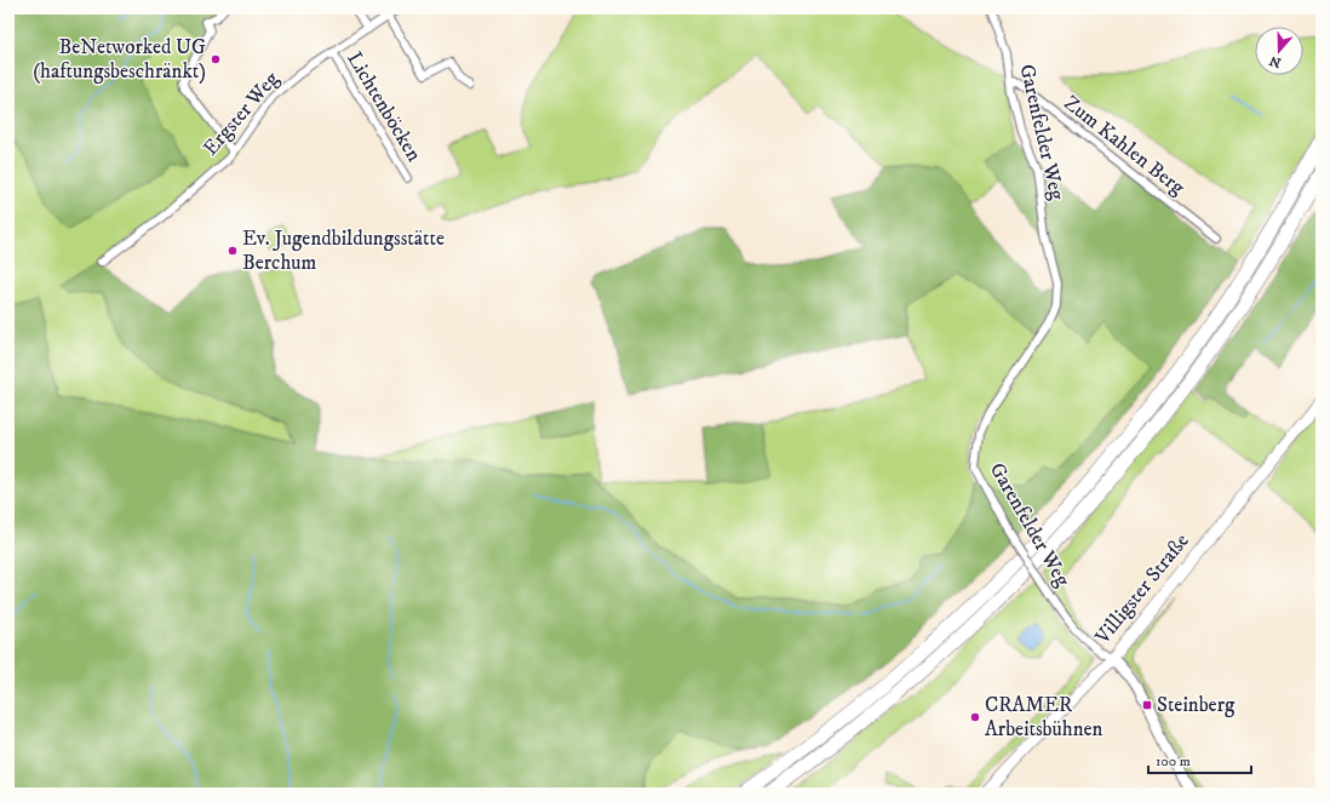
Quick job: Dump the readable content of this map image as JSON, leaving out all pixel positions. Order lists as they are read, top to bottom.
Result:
{
  "streets": {
    "main road": ["Villigster Straße"],
    "street": [
      "Lichtenböcken",
      "Ergster Weg",
      "Garenfelder Weg",
      "Zum Kahlen Berg"
    ]
  },
  "crossings": [
    ["Lichtenböcken", "Ergster Weg"],
    ["Garenfelder Weg", "Zum Kahlen Berg"],
    ["Garenfelder Weg", "Villigster Straße"]
  ],
  "places": {
    "other": ["BeNetworked UG (haftungsbeschränkt)", "Ev. Jugendbildungsstätte Berchum", "CRAMER Arbeitsbühnen"],
    "transit": ["Steinberg"]
  },
  "scale_bar": "100 m",
  "north": "bottom"
}
